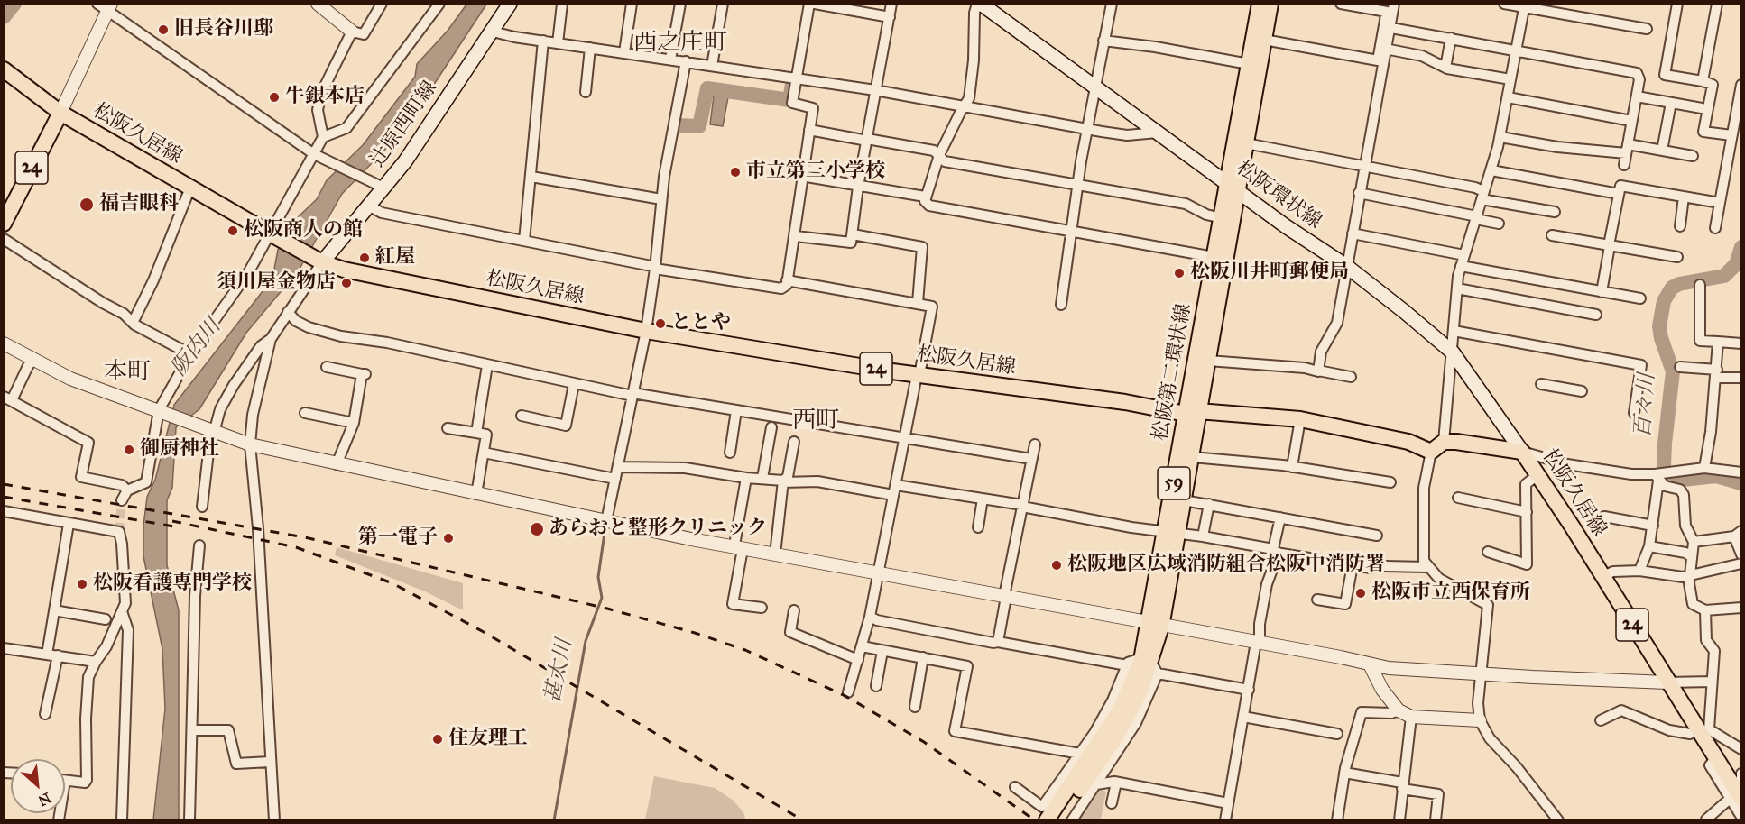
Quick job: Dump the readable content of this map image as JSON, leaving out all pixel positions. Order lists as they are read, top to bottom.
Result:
{
  "streets": {
    "main road": [
      "辻原西町線",
      "松阪久居線",
      "24",
      "松阪環状線",
      "松阪第二環状線",
      "59"
    ]
  },
  "crossings": [
    ["辻原西町線", "松阪久居線"],
    ["松阪久居線", "松阪環状線"],
    ["松阪久居線", "松阪第二環状線"],
    ["松阪環状線", "松阪第二環状線"]
  ],
  "districts": ["西之庄町", "本町", "西町"],
  "water": ["阪内川", "百々川", "甚太川"],
  "places": [
    "旧長谷川邸",
    "牛銀本店",
    "市立第三小学校",
    "福吉眼科",
    "松阪商人の館",
    "紅屋",
    "松阪川井町郵便局",
    "須川屋金物店",
    "ととや",
    "御厨神社",
    "あらおと整形クリニック",
    "第一電子",
    "松阪地区広域消防組合松阪中消防署",
    "松阪看護専門学校",
    "松阪市立西保育所",
    "住友理工"
  ],
  "north": "bottom right"
}
